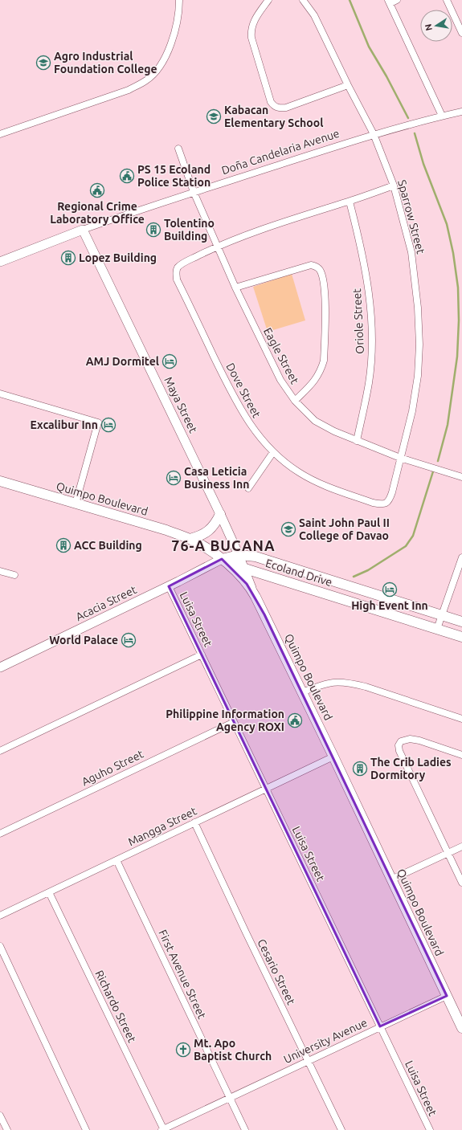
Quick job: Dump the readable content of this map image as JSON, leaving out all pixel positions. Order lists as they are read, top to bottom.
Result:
{
  "streets": {
    "main road": ["Quimpo Boulevard", "Ecoland Drive"],
    "street": [
      "Doña Candelaria Avenue",
      "Sparrow Street",
      "Oriole Street",
      "Eagle Street",
      "Dove Street",
      "Maya Street",
      "Acacia Street",
      "Luisa Street",
      "Aguho Street",
      "Mangga Street",
      "Cesario Street",
      "First Avenue Street",
      "Richardo Street",
      "University Avenue"
    ]
  },
  "crossings": [
    ["Doña Candelaria Avenue", "Sparrow Street"],
    ["Doña Candelaria Avenue", "Eagle Street"],
    ["Doña Candelaria Avenue", "Maya Street"],
    ["Sparrow Street", "Eagle Street"],
    ["Sparrow Street", "Dove Street"],
    ["Oriole Street", "Eagle Street"],
    ["Eagle Street", "Dove Street"],
    ["Maya Street", "Quimpo Boulevard"],
    ["Maya Street", "Ecoland Drive"],
    ["Quimpo Boulevard", "Ecoland Drive"],
    ["Quimpo Boulevard", "Acacia Street"],
    ["Quimpo Boulevard", "Mangga Street"],
    ["Quimpo Boulevard", "University Avenue"],
    ["Ecoland Drive", "Acacia Street"],
    ["Acacia Street", "Luisa Street"],
    ["Luisa Street", "Aguho Street"],
    ["Luisa Street", "Mangga Street"],
    ["Luisa Street", "University Avenue"],
    ["Mangga Street", "Cesario Street"],
    ["Mangga Street", "First Avenue Street"],
    ["Mangga Street", "Richardo Street"],
    ["Cesario Street", "University Avenue"],
    ["First Avenue Street", "University Avenue"],
    ["Richardo Street", "University Avenue"]
  ],
  "districts": ["76-A BUCANA"],
  "places": {
    "school or university": ["Agro Industrial Foundation College", "Kabacan Elementary School", "Saint John Paul II College of Davao"],
    "public building": ["PS 15 Ecoland Police Station", "Regional Crime Laboratory Office", "Philippine Information Agency ROXI"],
    "building": [
      "Tolentino Building",
      "Lopez Building",
      "ACC Building",
      "The Crib Ladies Dormitory"
    ],
    "hotel": [
      "AMJ Dormitel",
      "Excalibur Inn",
      "Casa Leticia Business Inn",
      "High Event Inn",
      "World Palace"
    ],
    "church": ["Mt. Apo Baptist Church"]
  },
  "north": "left"
}
